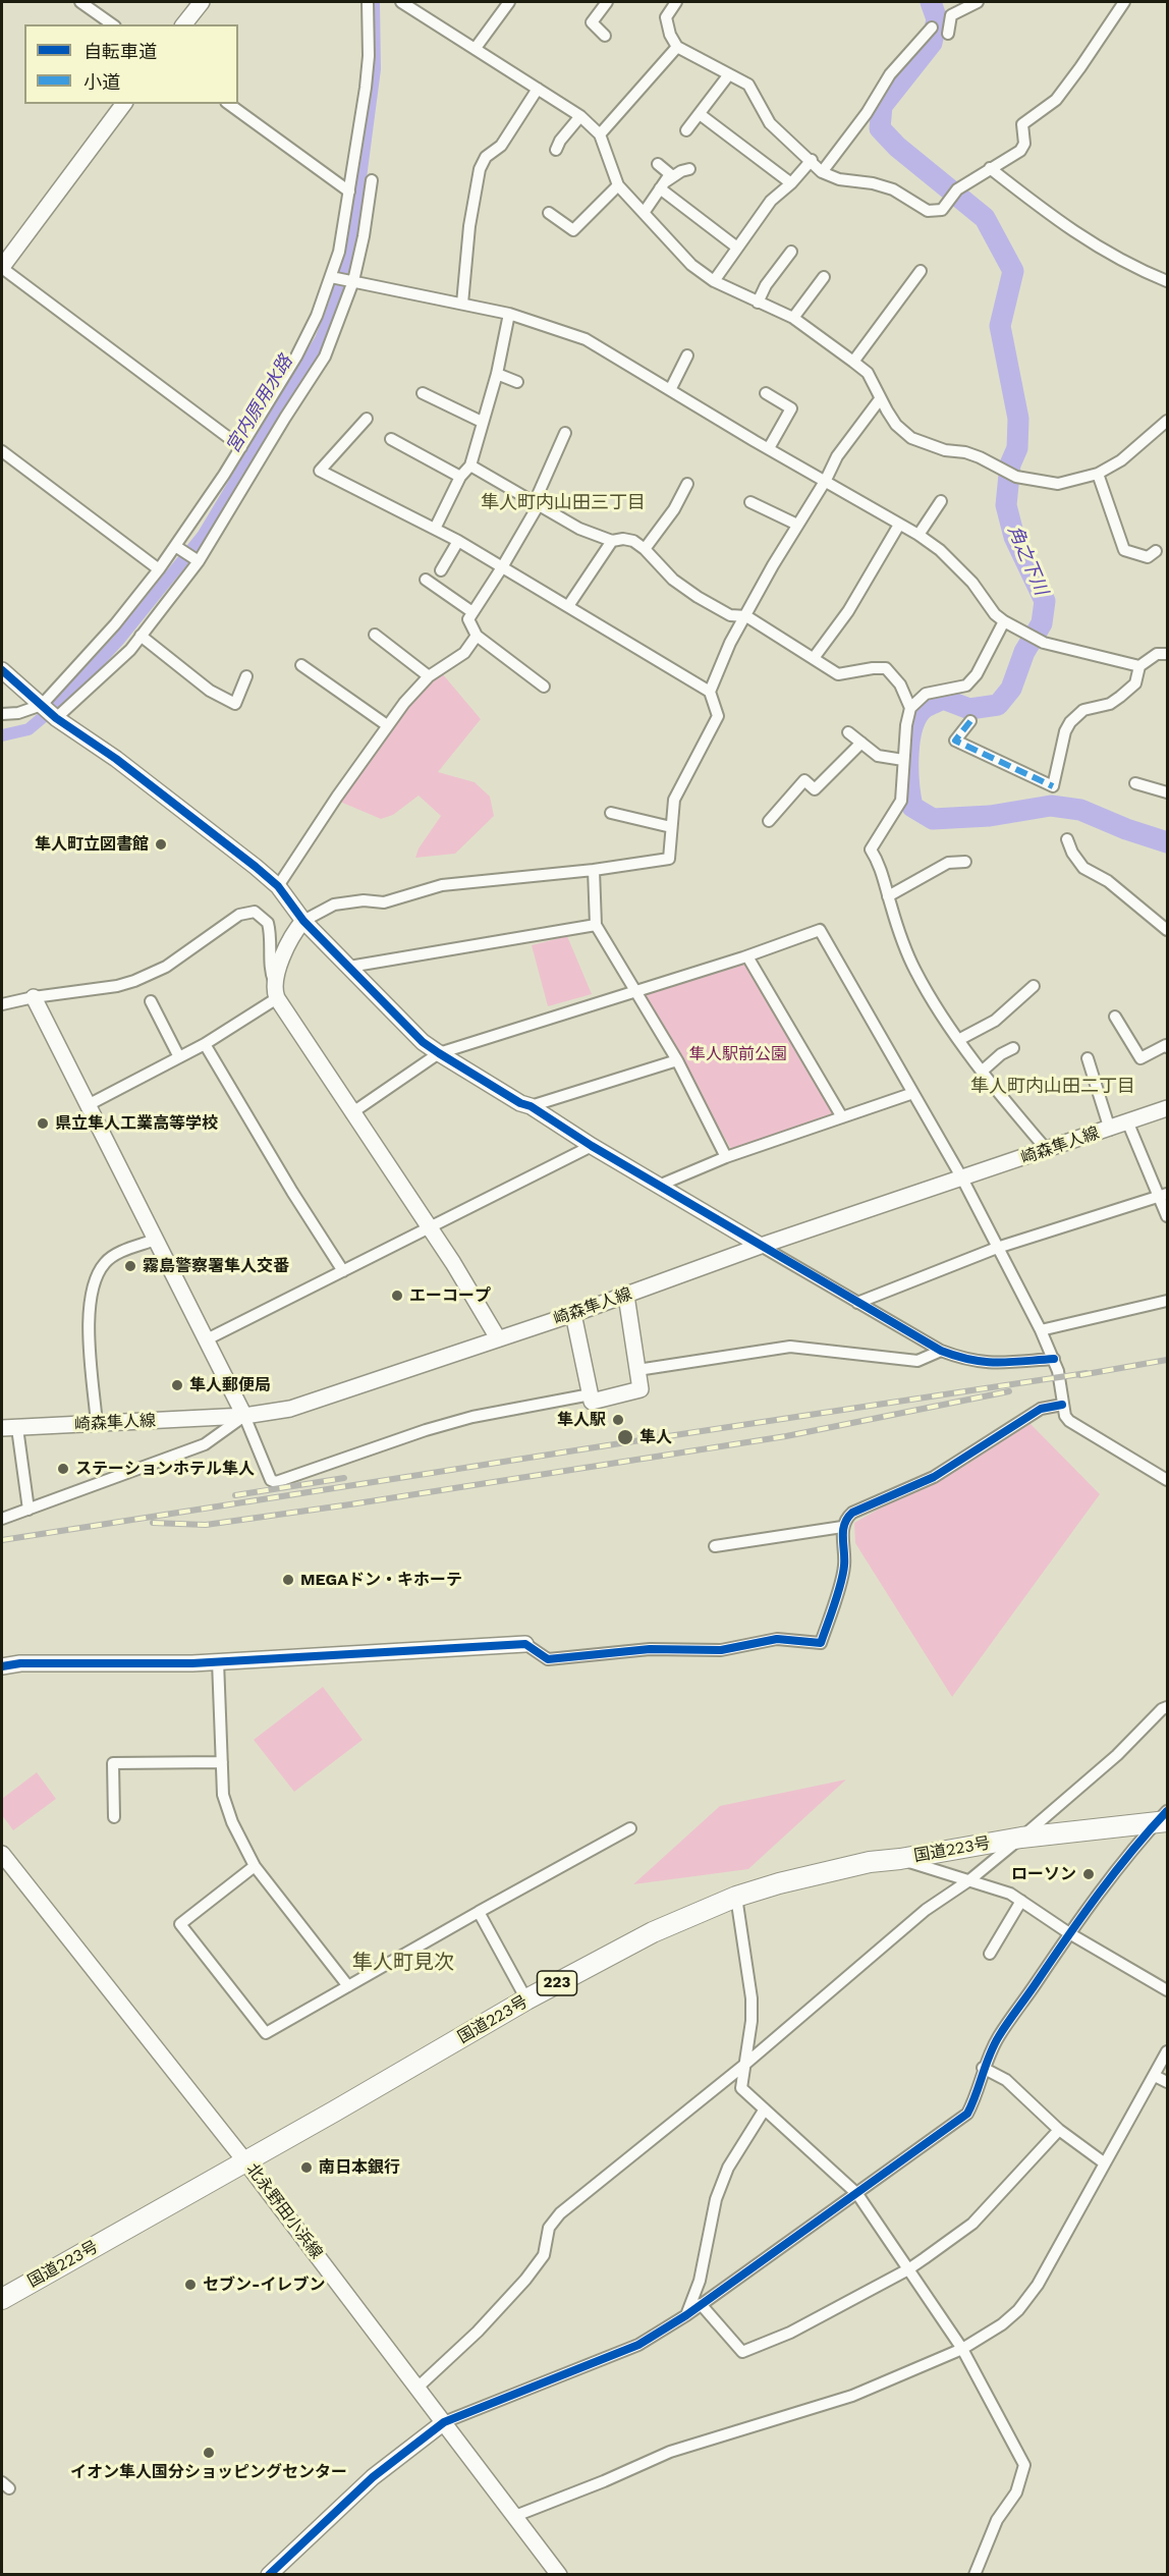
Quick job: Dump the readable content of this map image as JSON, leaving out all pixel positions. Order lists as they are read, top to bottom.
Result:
{
  "streets": {
    "highway": ["国道223号", "223"],
    "street": ["崎森隼人線", "北永野田小浜線"]
  },
  "crossings": [
    ["国道223号", "北永野田小浜線"]
  ],
  "districts": ["隼人町内山田三丁目", "隼人町内山田二丁目", "隼人町見次"],
  "water": ["宮内原用水路", "角之下川"],
  "parks": ["隼人駅前公園"],
  "places": [
    "隼人町立図書館",
    "県立隼人工業高等学校",
    "霧島警察署隼人交番",
    "エーコープ",
    "隼人郵便局",
    "隼人駅",
    "隼人",
    "ステーションホテル隼人",
    "MEGAドン・キホーテ",
    "ローソン",
    "南日本銀行",
    "セブン-イレブン",
    "イオン隼人国分ショッピングセンター"
  ],
  "legend": ["自転車道", "小道"]
}
